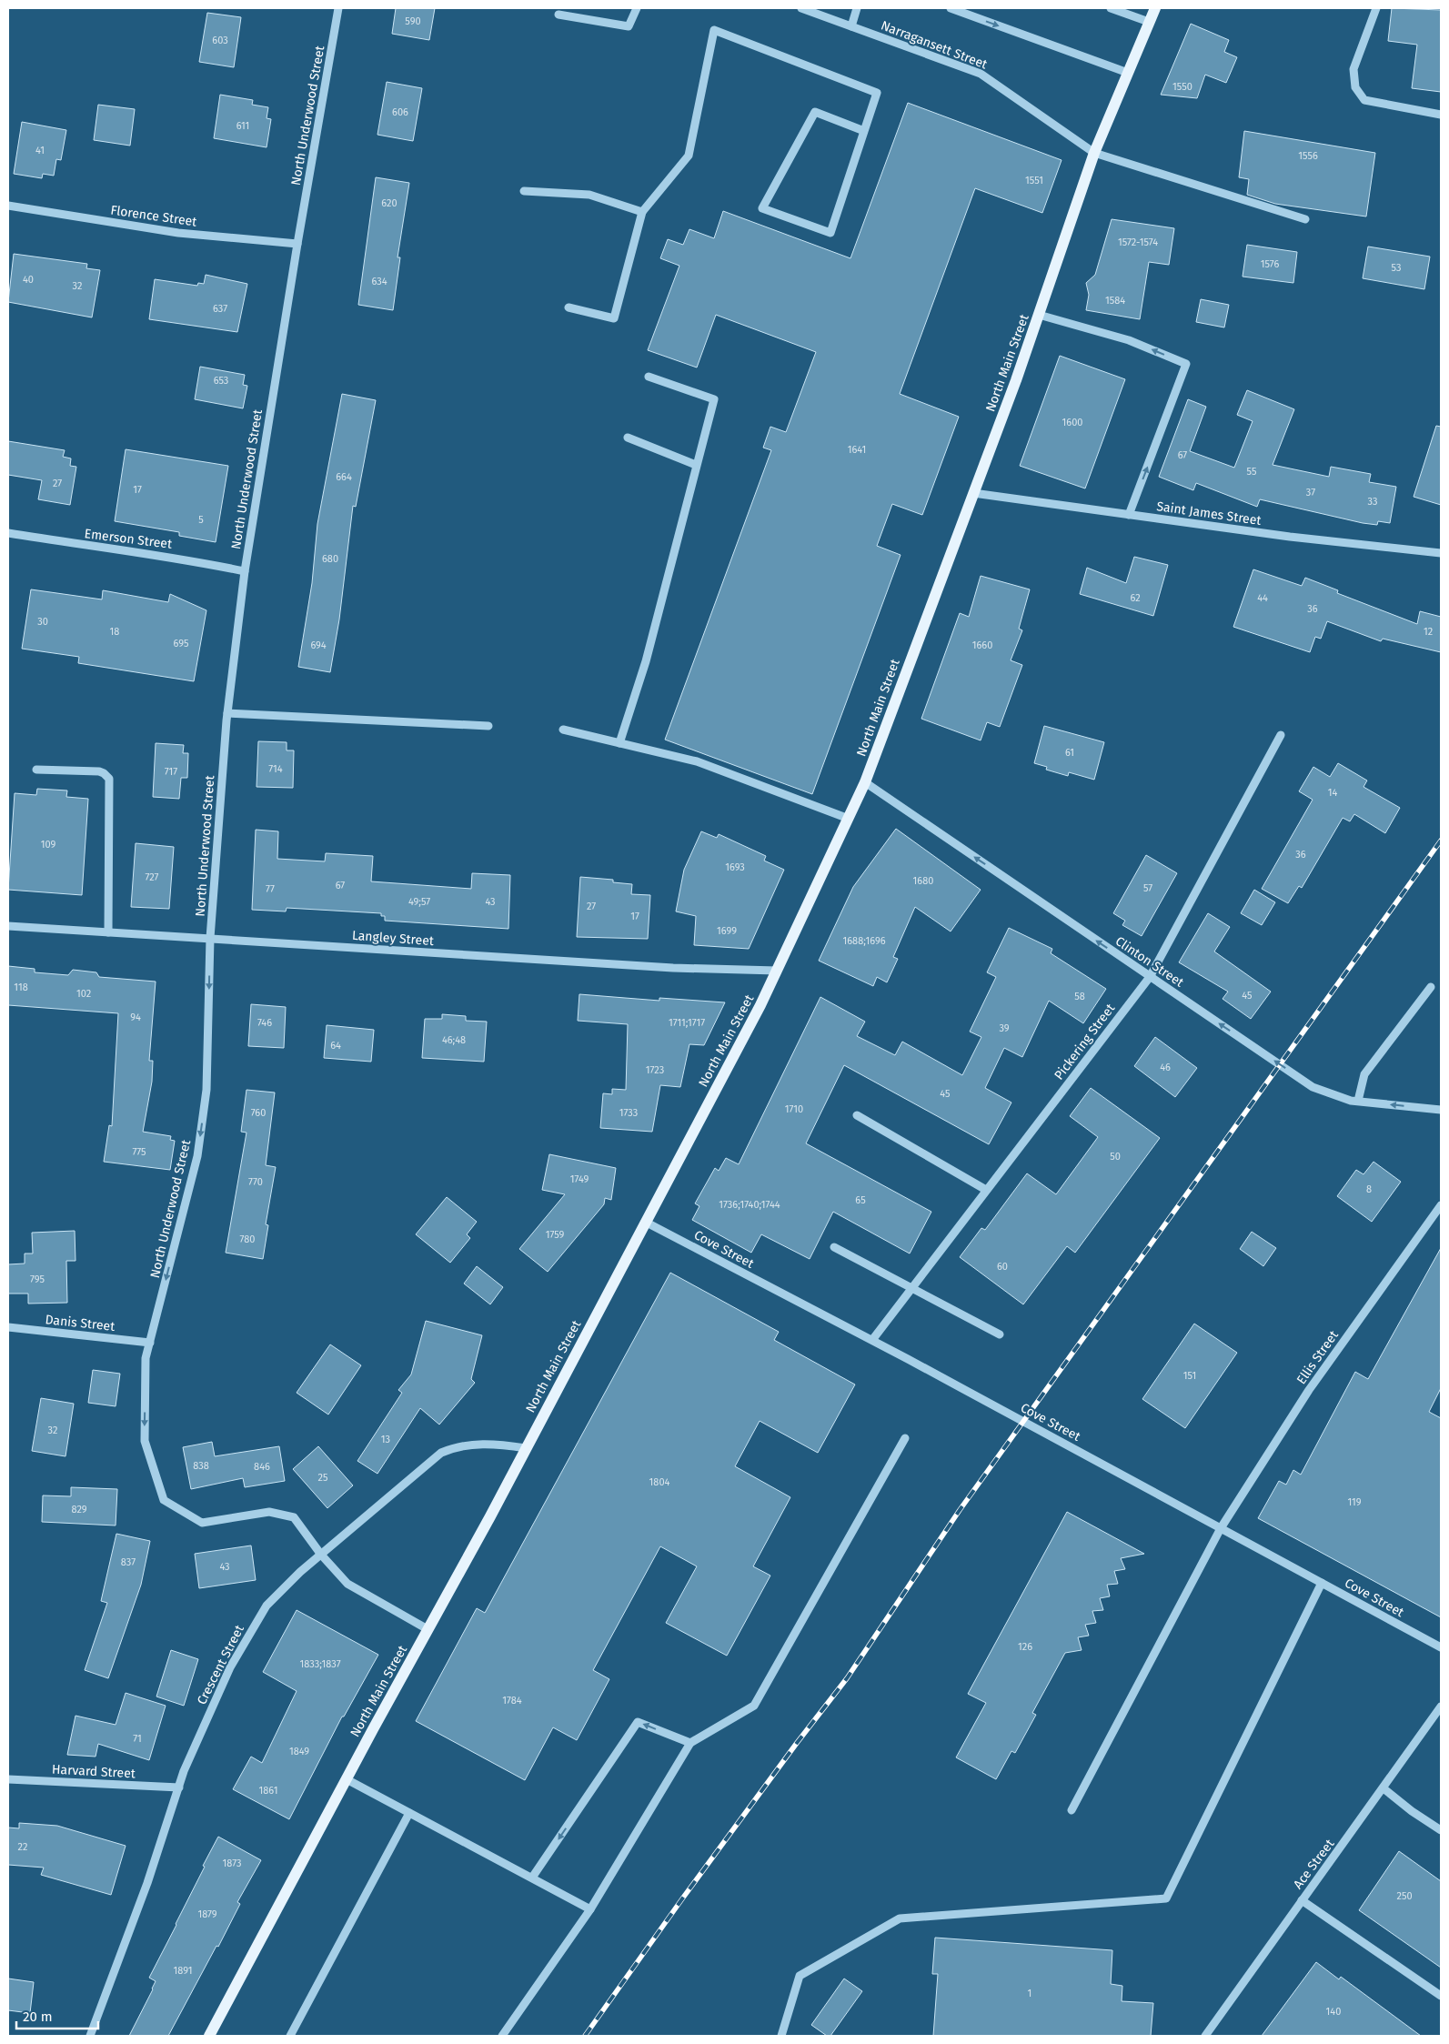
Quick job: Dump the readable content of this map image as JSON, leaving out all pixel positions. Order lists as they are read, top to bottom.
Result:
{
  "streets": {
    "main road": ["North Main Street"],
    "street": [
      "Narragansett Street",
      "North Underwood Street",
      "Florence Street",
      "Saint James Street",
      "Emerson Street",
      "Langley Street",
      "Clinton Street",
      "Pickering Street",
      "Cove Street",
      "Danis Street",
      "Ellis Street",
      "Crescent Street",
      "Harvard Street",
      "Ace Street"
    ]
  },
  "crossings": [
    ["Narragansett Street", "North Main Street"],
    ["North Underwood Street", "Florence Street"],
    ["North Underwood Street", "North Main Street"],
    ["North Underwood Street", "Emerson Street"],
    ["North Underwood Street", "Langley Street"],
    ["North Underwood Street", "Danis Street"],
    ["North Underwood Street", "Crescent Street"],
    ["North Main Street", "Saint James Street"],
    ["North Main Street", "Langley Street"],
    ["North Main Street", "Clinton Street"],
    ["North Main Street", "Cove Street"],
    ["North Main Street", "Crescent Street"],
    ["Clinton Street", "Pickering Street"],
    ["Pickering Street", "Cove Street"],
    ["Cove Street", "Ellis Street"],
    ["Crescent Street", "Harvard Street"]
  ],
  "one_way": ["Clinton Street"],
  "house_numbers": [
    "590",
    "603",
    "1550",
    "606",
    "611",
    "41",
    "1556",
    "1551",
    "620",
    "1572-1574",
    "1576",
    "53",
    "40",
    "634",
    "32",
    "1584",
    "637",
    "653",
    "1600",
    "1641",
    "67",
    "55",
    "664",
    "27",
    "17",
    "37",
    "33",
    "5",
    "680",
    "62",
    "44",
    "36",
    "30",
    "18",
    "12",
    "695",
    "694",
    "1660",
    "61",
    "714",
    "717",
    "14",
    "109",
    "36",
    "1693",
    "727",
    "1680",
    "67",
    "57",
    "77",
    "49;57",
    "43",
    "27",
    "17",
    "1699",
    "1688;1696",
    "118",
    "102",
    "45",
    "58",
    "94",
    "746",
    "1711;1717",
    "39",
    "46;48",
    "64",
    "46",
    "1723",
    "45",
    "1710",
    "760",
    "1733",
    "775",
    "50",
    "1749",
    "770",
    "8",
    "65",
    "1736;1740;1744",
    "1759",
    "780",
    "60",
    "795",
    "151",
    "32",
    "13",
    "838",
    "846",
    "25",
    "1804",
    "119",
    "829",
    "837",
    "43",
    "126",
    "1833;1837",
    "1784",
    "71",
    "1849",
    "1861",
    "22",
    "1873",
    "250",
    "1879",
    "1891",
    "1",
    "140"
  ],
  "scale_bar": "20 m"
}
